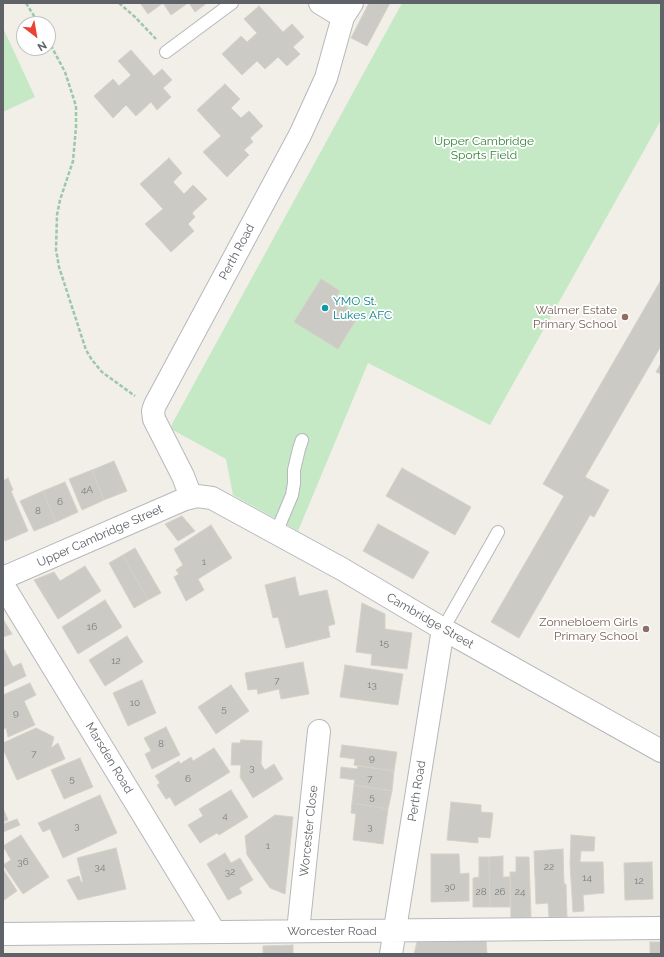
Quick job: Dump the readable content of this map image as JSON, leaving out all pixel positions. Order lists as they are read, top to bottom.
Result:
{
  "streets": {
    "street": [
      "Perth Road",
      "Upper Cambridge Street",
      "Cambridge Street",
      "Marsden Road",
      "Worcester Close",
      "Worcester Road"
    ]
  },
  "crossings": [
    ["Perth Road", "Cambridge Street"],
    ["Perth Road", "Worcester Road"],
    ["Upper Cambridge Street", "Cambridge Street"],
    ["Marsden Road", "Worcester Road"],
    ["Worcester Close", "Worcester Road"]
  ],
  "parks": ["Upper Cambridge Sports Field"],
  "places": ["YMO St. Lukes AFC", "Walmer Estate Primary School", "Zonnebloem Girls Primary School"],
  "house_numbers": [
    "4A",
    "6",
    "8",
    "1",
    "16",
    "15",
    "12",
    "7",
    "13",
    "10",
    "5",
    "9",
    "8",
    "7",
    "9",
    "3",
    "5",
    "6",
    "7",
    "5",
    "4",
    "3",
    "3",
    "1",
    "36",
    "34",
    "22",
    "32",
    "14",
    "12",
    "30",
    "28",
    "26",
    "24"
  ],
  "north": "bottom right"
}
